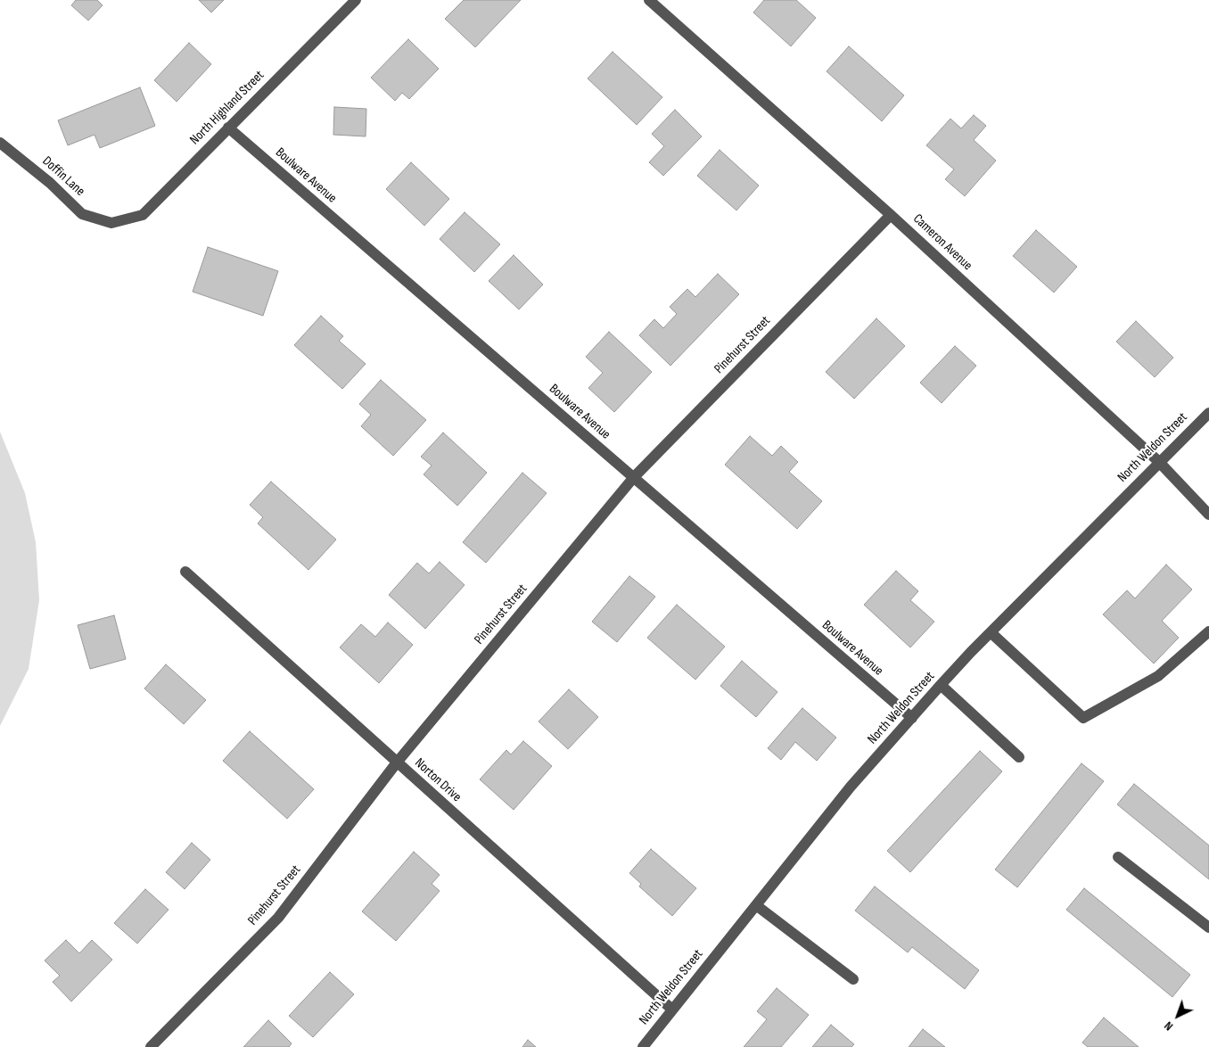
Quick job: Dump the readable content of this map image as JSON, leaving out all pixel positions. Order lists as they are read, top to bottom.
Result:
{
  "streets": {
    "street": [
      "North Highland Street",
      "Boulware Avenue",
      "Doffin Lane",
      "Cameron Avenue",
      "Pinehurst Street",
      "North Weldon Street",
      "Norton Drive"
    ]
  },
  "crossings": [
    ["North Highland Street", "Boulware Avenue"],
    ["North Highland Street", "Doffin Lane"],
    ["Boulware Avenue", "Pinehurst Street"],
    ["Boulware Avenue", "North Weldon Street"],
    ["Cameron Avenue", "Pinehurst Street"],
    ["Cameron Avenue", "North Weldon Street"],
    ["Pinehurst Street", "Norton Drive"],
    ["North Weldon Street", "Norton Drive"]
  ],
  "north": "bottom left"
}
